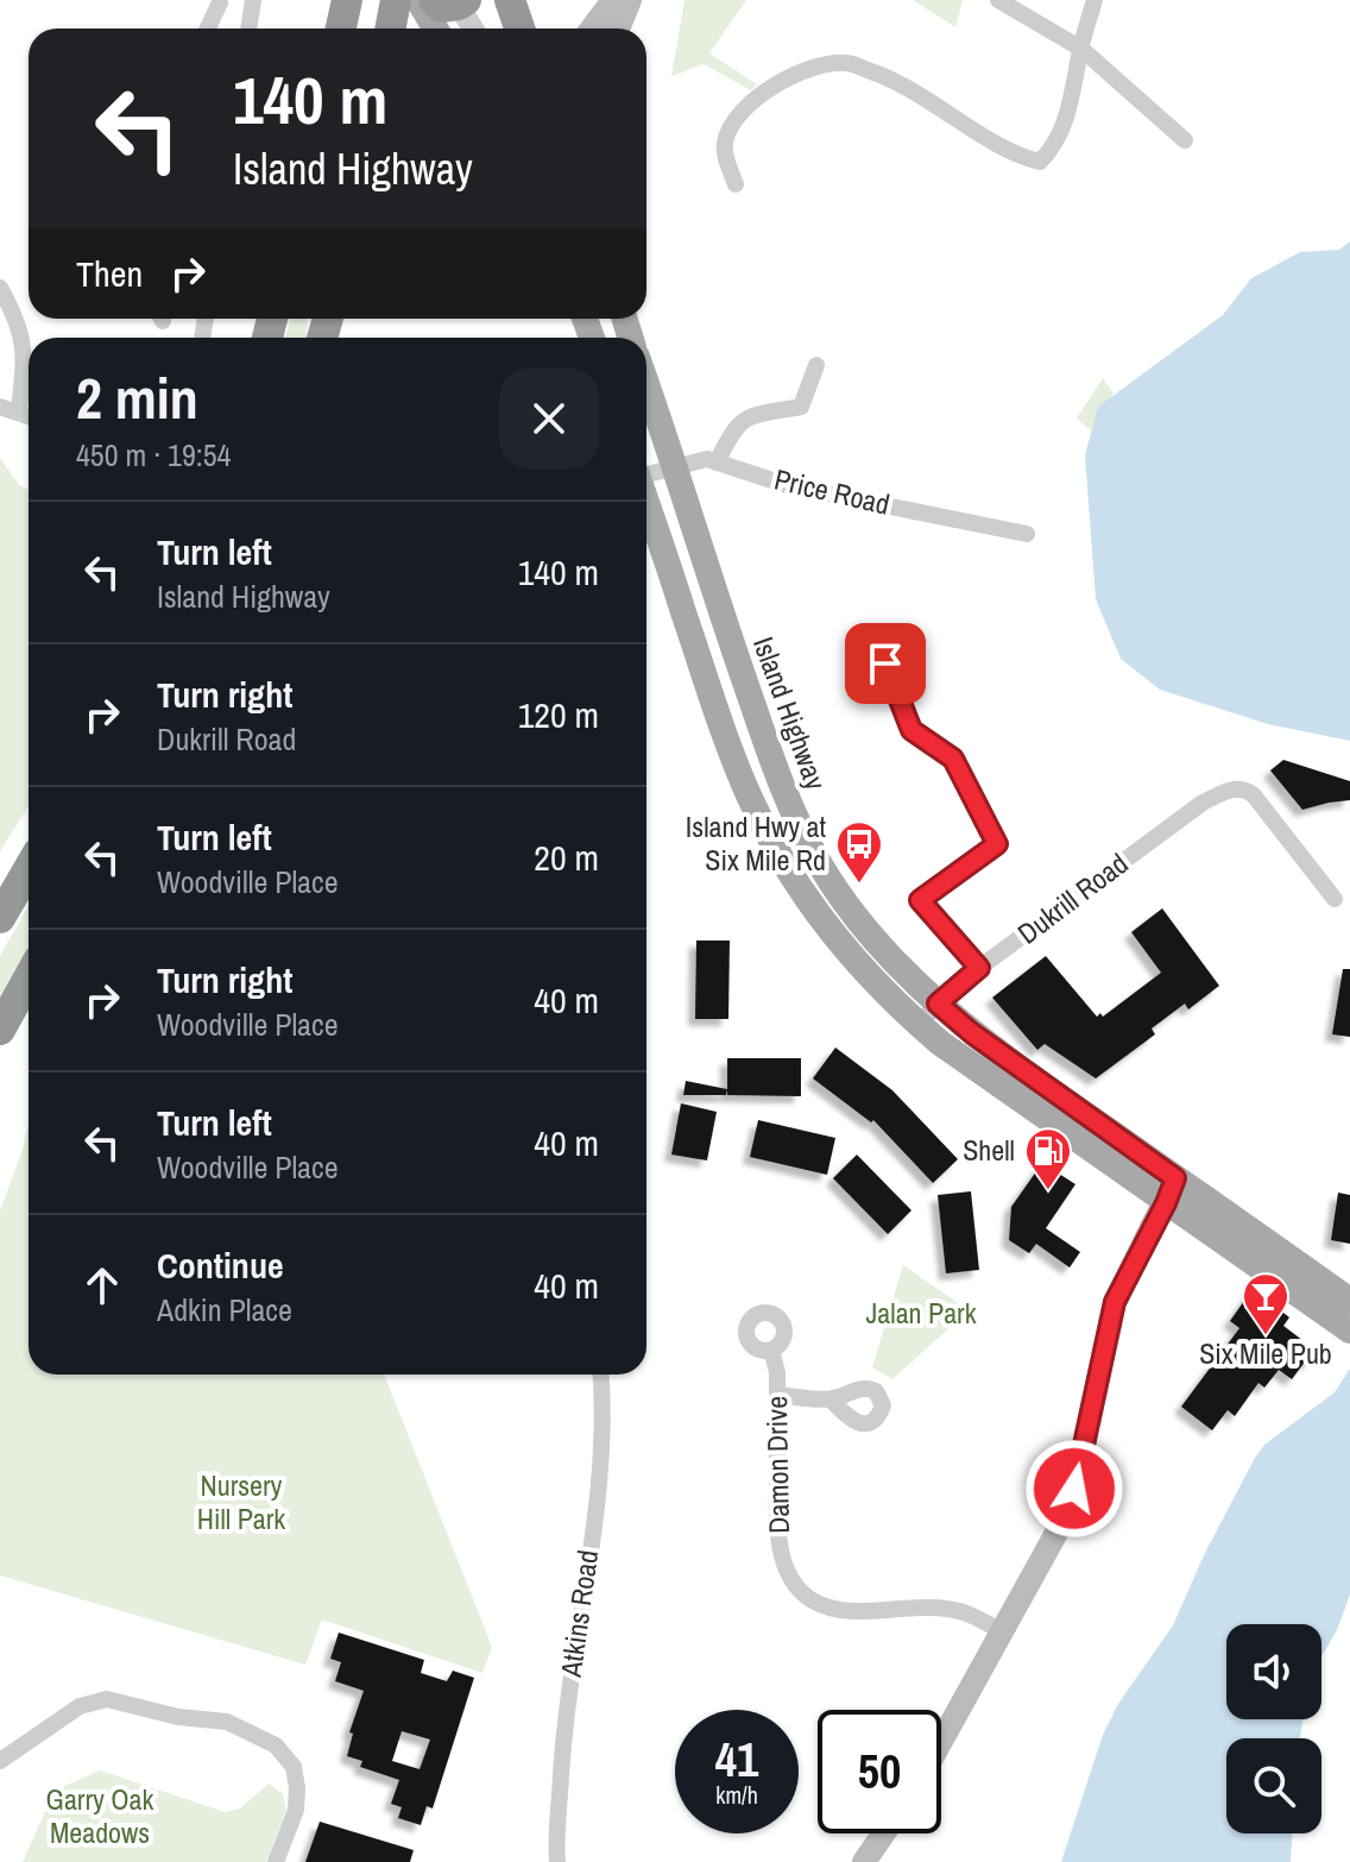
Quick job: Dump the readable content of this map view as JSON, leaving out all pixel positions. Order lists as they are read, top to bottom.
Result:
{
  "streets": {
    "main road": ["Island Highway"],
    "street": [
      "Price Road",
      "Dukrill Road",
      "Damon Drive",
      "Atkins Road"
    ]
  },
  "crossings": [
    ["Price Road", "Island Highway"],
    ["Island Highway", "Dukrill Road"]
  ],
  "parks": ["Jalan Park", "Nursery Hill Park", "Garry Oak Meadows"],
  "places": {
    "bus stop": ["Island Hwy at Six Mile Rd"],
    "fuel station": ["Shell"],
    "bar": ["Six Mile Pub"]
  },
  "page": {
    "turn": ["140 m", "Island Highway"],
    "then": "Then",
    "heading": ["2 min", "450 m · 19:54"],
    "list": [
      {
        "name": "Turn left",
        "note": "Island Highway",
        "value": "140 m"
      },
      {
        "name": "Turn right",
        "note": "Dukrill Road",
        "value": "120 m"
      },
      {
        "name": "Turn left",
        "note": "Woodville Place",
        "value": "20 m"
      },
      {
        "name": "Turn right",
        "note": "Woodville Place",
        "value": "40 m"
      },
      {
        "name": "Turn left",
        "note": "Woodville Place",
        "value": "40 m"
      },
      {
        "name": "Continue",
        "note": "Adkin Place",
        "value": "40 m"
      }
    ],
    "speed": "41 km/h",
    "limit": "50"
  }
}
